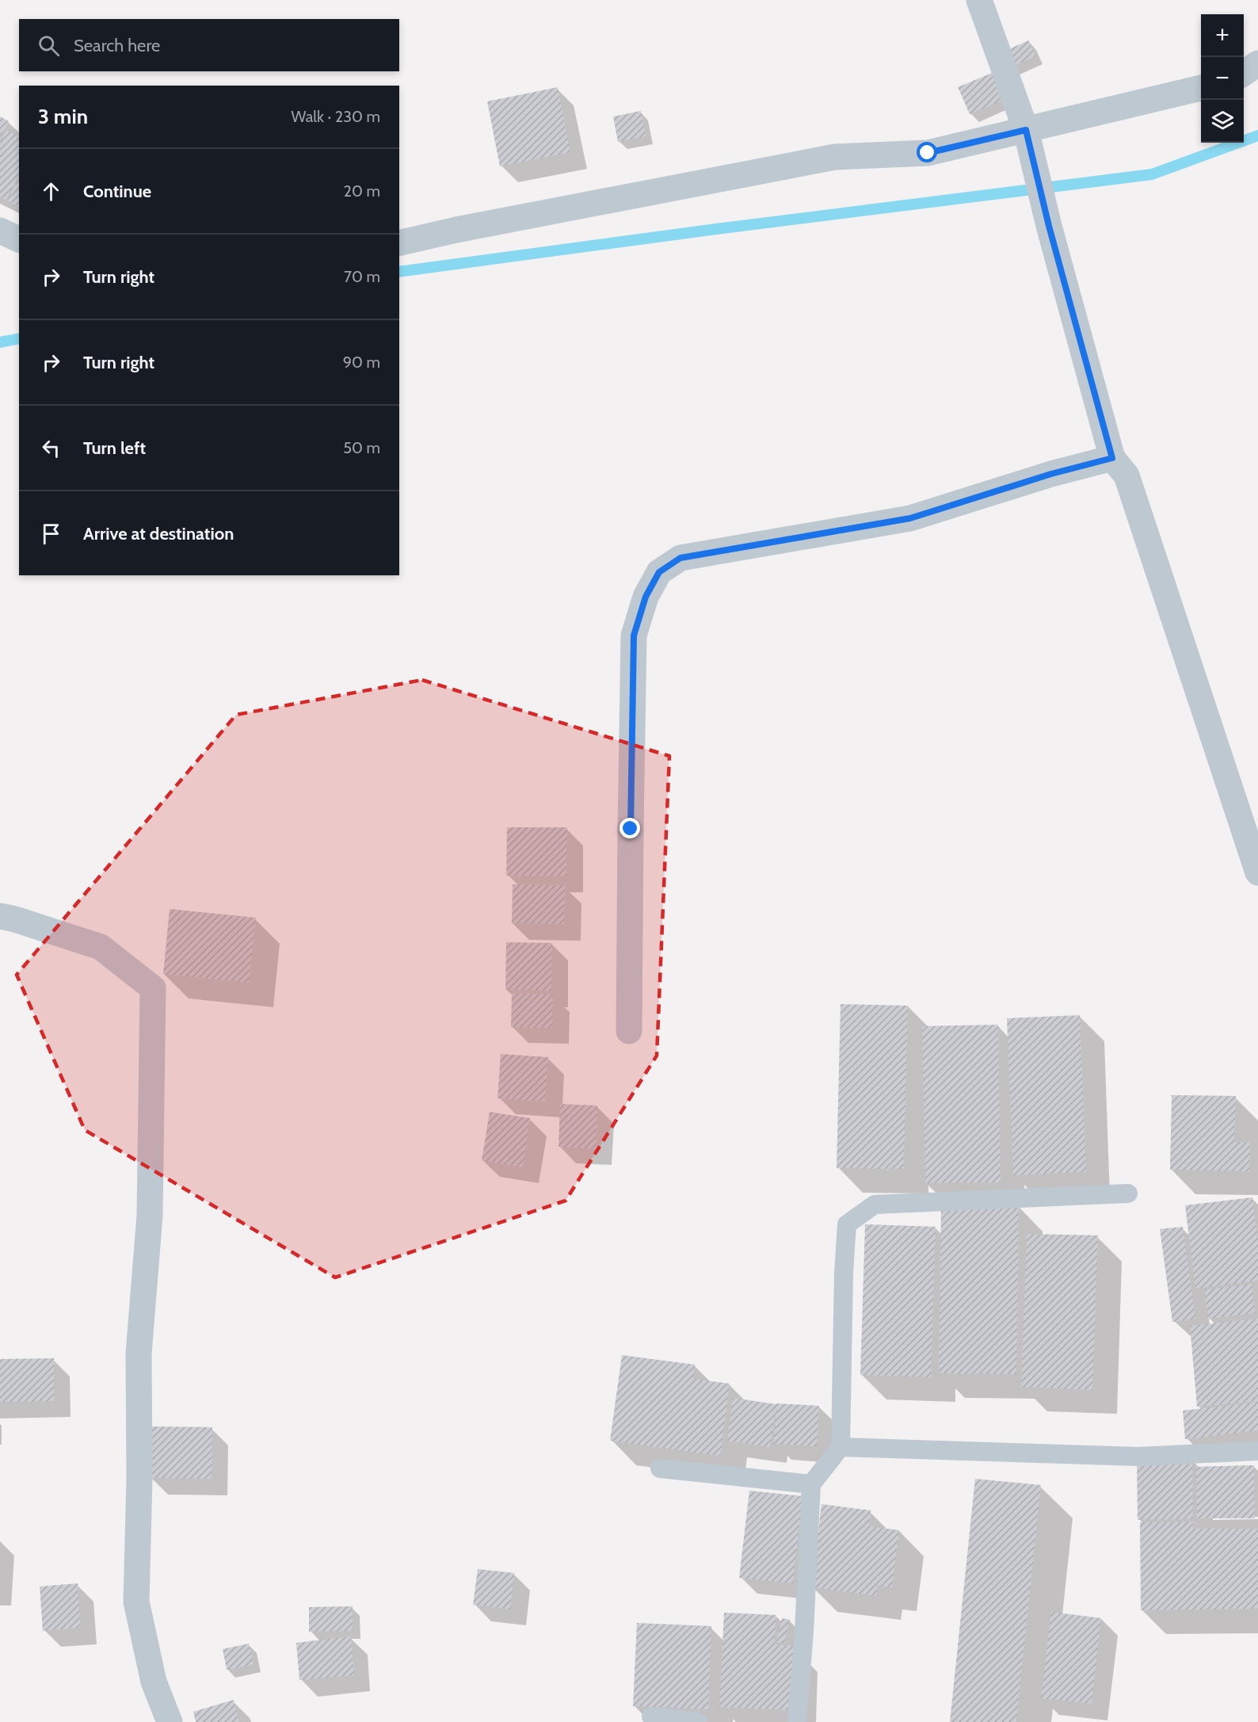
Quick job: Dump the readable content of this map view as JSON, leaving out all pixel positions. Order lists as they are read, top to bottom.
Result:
{
  "page": {
    "map_buttons": ["+", "−"],
    "search": "Search here",
    "heading": ["3 min", "Walk · 230 m"],
    "list": [
      ["Continue", "20 m"],
      ["Turn right", "70 m"],
      ["Turn right", "90 m"],
      ["Turn left", "50 m"],
      "Arrive at destination"
    ]
  }
}
